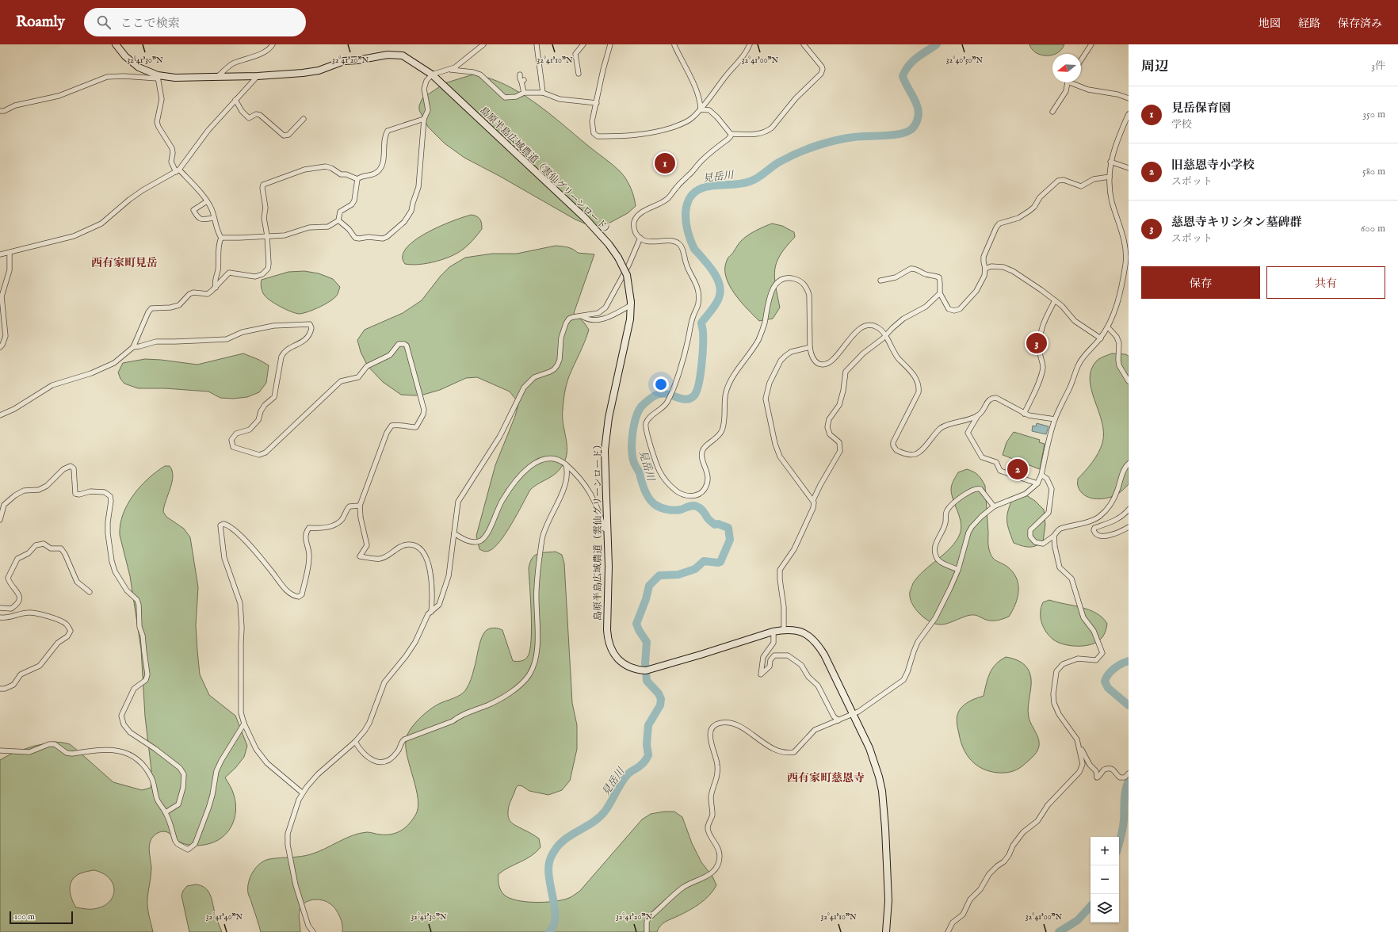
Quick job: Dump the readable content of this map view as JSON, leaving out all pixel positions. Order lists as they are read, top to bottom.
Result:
{
  "streets": {
    "street": ["島原半島広域農道（雲仙グリーンロード）"]
  },
  "districts": ["西有家町見岳", "西有家町慈恩寺"],
  "water": ["見岳川"],
  "scale_bar": "100 m",
  "north": "left",
  "page": {
    "header": "Roamly",
    "search": "ここで検索",
    "nav": ["地図", "経路", "保存済み"],
    "heading": ["周辺", "3件"],
    "list": [
      {
        "mark": "1",
        "name": "見岳保育園",
        "note": "学校",
        "value": "350 m"
      },
      {
        "mark": "2",
        "name": "旧慈恩寺小学校",
        "note": "スポット",
        "value": "580 m"
      },
      {
        "mark": "3",
        "name": "慈恩寺キリシタン墓碑群",
        "note": "スポット",
        "value": "600 m"
      }
    ],
    "pins": ["1", "3", "2"],
    "buttons": ["保存", "共有"],
    "map_buttons": ["+", "−"],
    "scale": "100 m"
  },
  "coordinates": [
    "32°41'30\"N",
    "32°41'20\"N",
    "32°41'10\"N",
    "32°41'00\"N",
    "32°40'50\"N",
    "32°41'40\"N"
  ]
}
